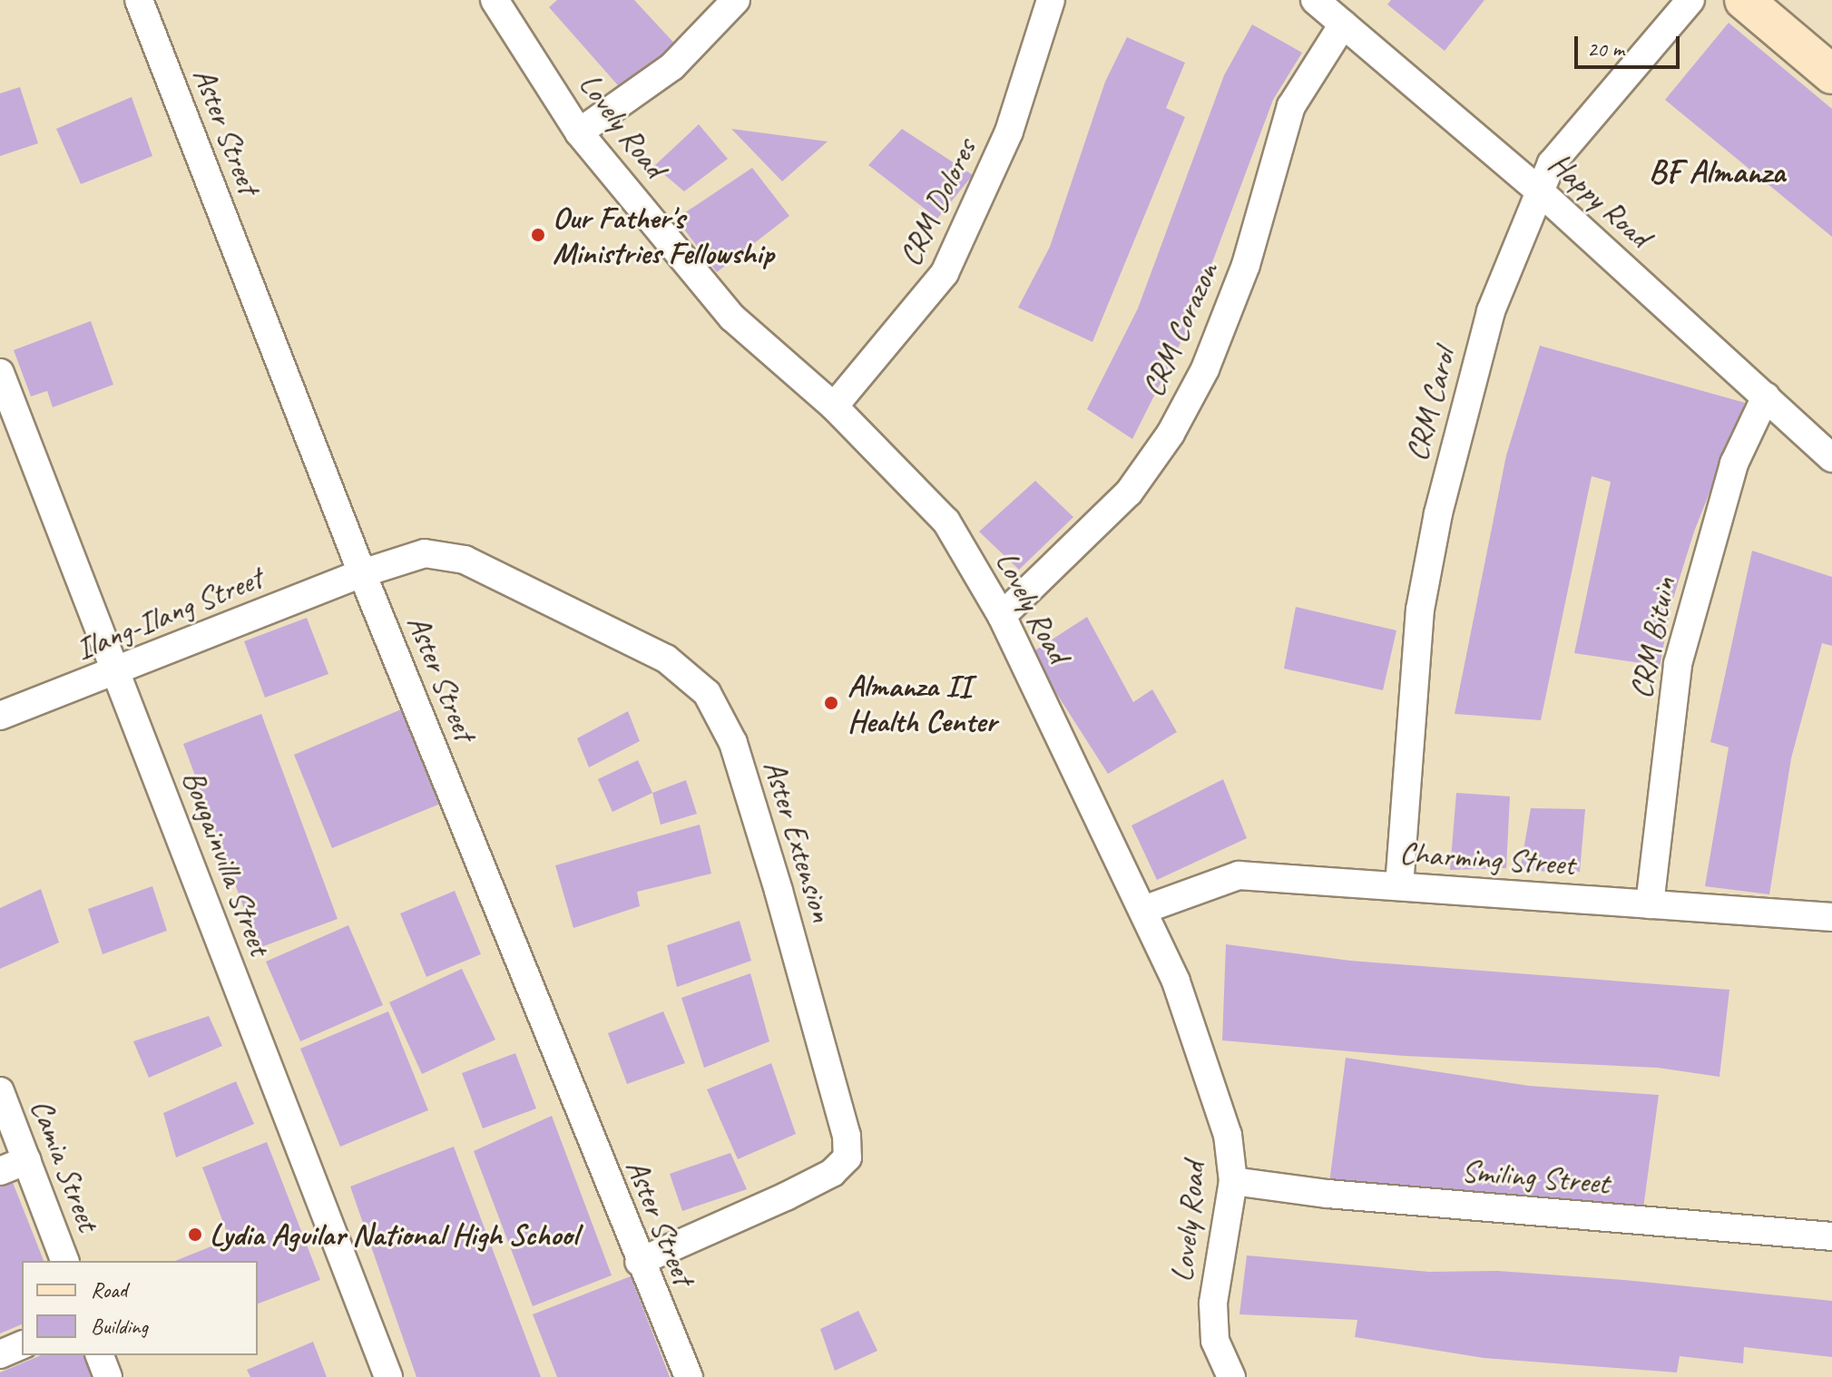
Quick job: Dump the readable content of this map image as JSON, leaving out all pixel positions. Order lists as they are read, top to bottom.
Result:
{
  "streets": {
    "street": [
      "Lovely Road",
      "Aster Street",
      "Happy Road",
      "CRM Dolores",
      "CRM Corazon",
      "CRM Carol",
      "Ilang-Ilang Street",
      "CRM Bituin",
      "Aster Extension",
      "Charming Street",
      "Bougainvilla Street",
      "Camia Street",
      "Smiling Street"
    ]
  },
  "crossings": [
    ["Lovely Road", "CRM Dolores"],
    ["Lovely Road", "CRM Corazon"],
    ["Lovely Road", "Charming Street"],
    ["Lovely Road", "Smiling Street"],
    ["Aster Street", "Ilang-Ilang Street"],
    ["Aster Street", "Aster Extension"],
    ["Happy Road", "CRM Corazon"],
    ["Happy Road", "CRM Carol"],
    ["Happy Road", "CRM Bituin"],
    ["CRM Carol", "Charming Street"],
    ["Ilang-Ilang Street", "Aster Extension"],
    ["Ilang-Ilang Street", "Bougainvilla Street"],
    ["CRM Bituin", "Charming Street"]
  ],
  "districts": ["BF Almanza"],
  "places": ["Our Father's Ministries Fellowship", "Almanza II Health Center", "Lydia Aguilar National High School"],
  "legend": ["Road", "Building"],
  "scale_bar": "20 m"
}
